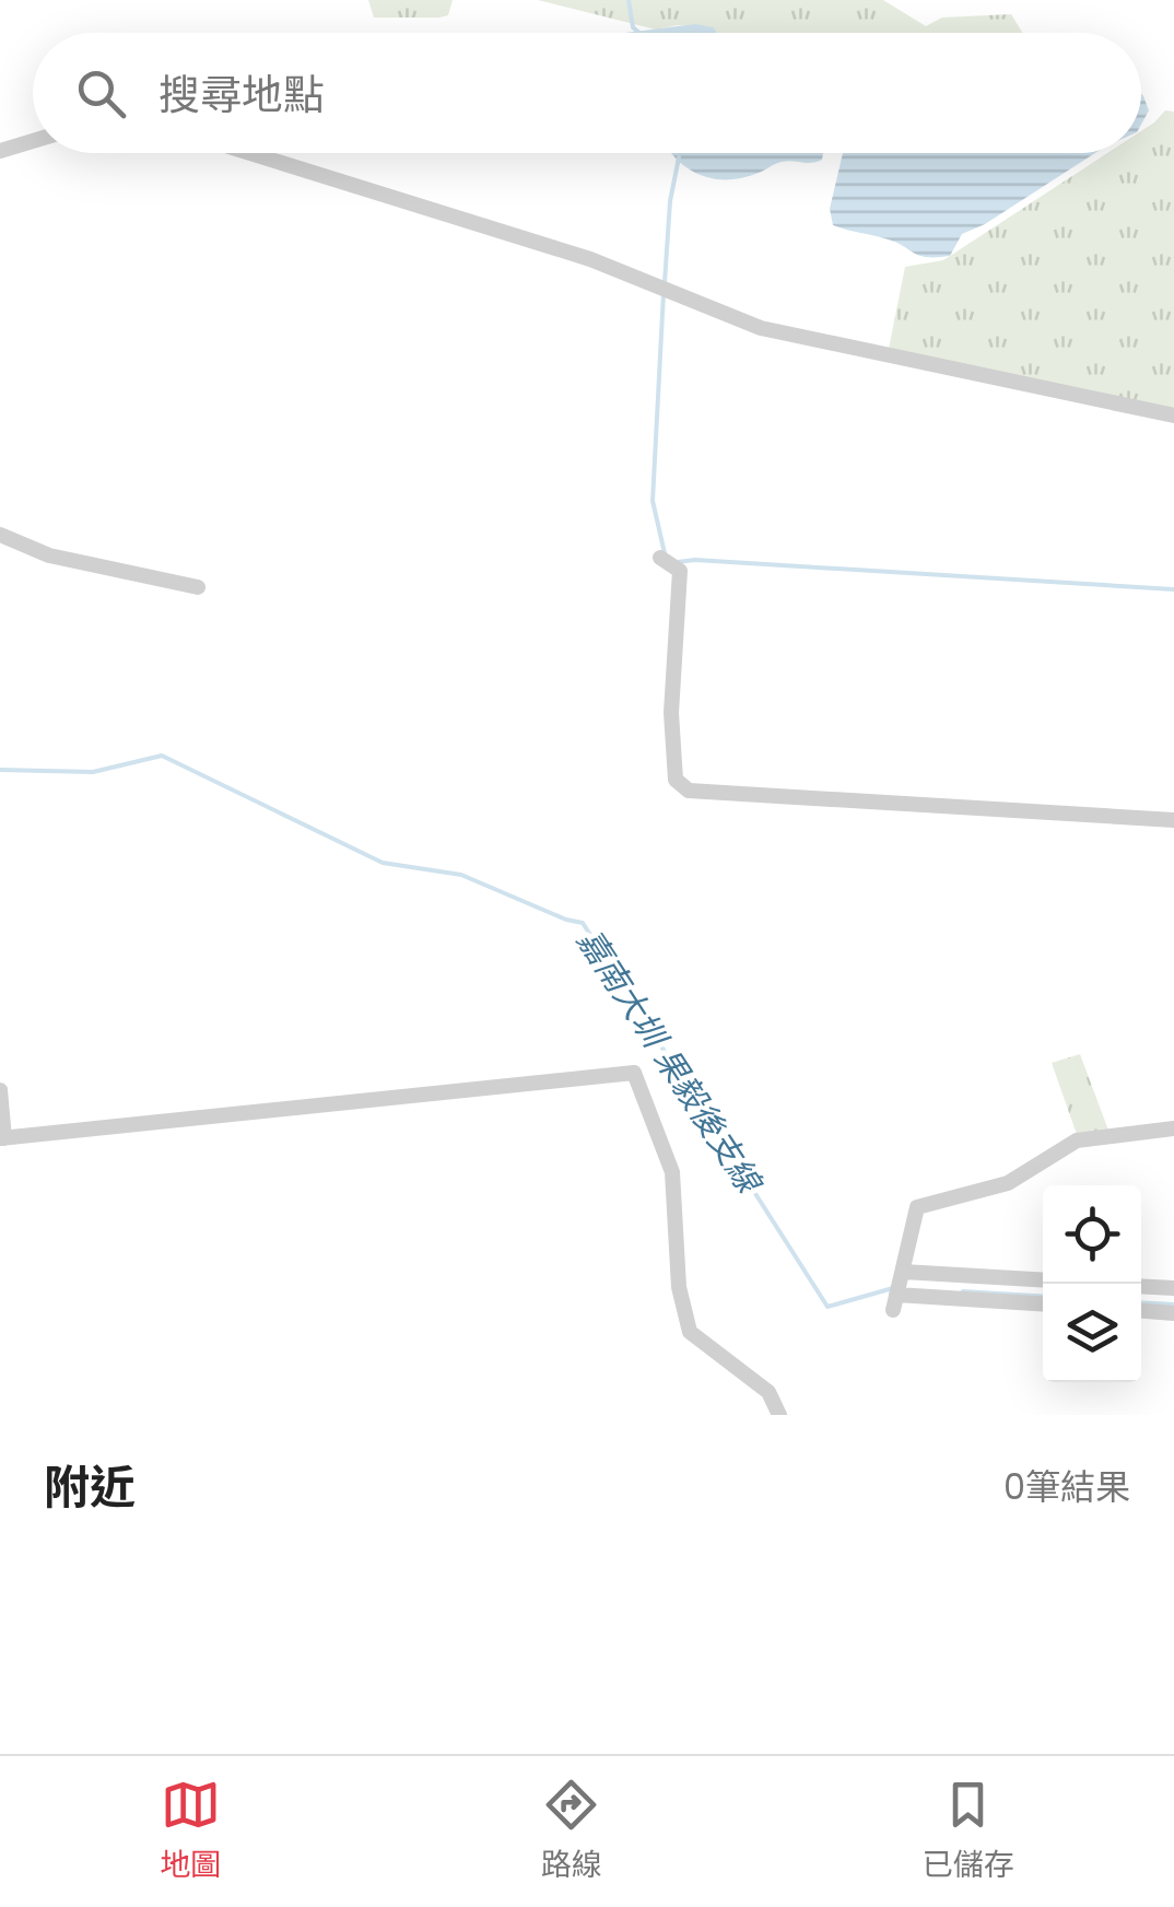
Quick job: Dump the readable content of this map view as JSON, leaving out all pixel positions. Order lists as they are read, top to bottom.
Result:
{
  "water": ["嘉南大圳 果毅後支線"],
  "page": {
    "search": "搜尋地點",
    "heading": ["附近", "0筆結果"],
    "nav": ["地圖", "路線", "已儲存"]
  }
}
